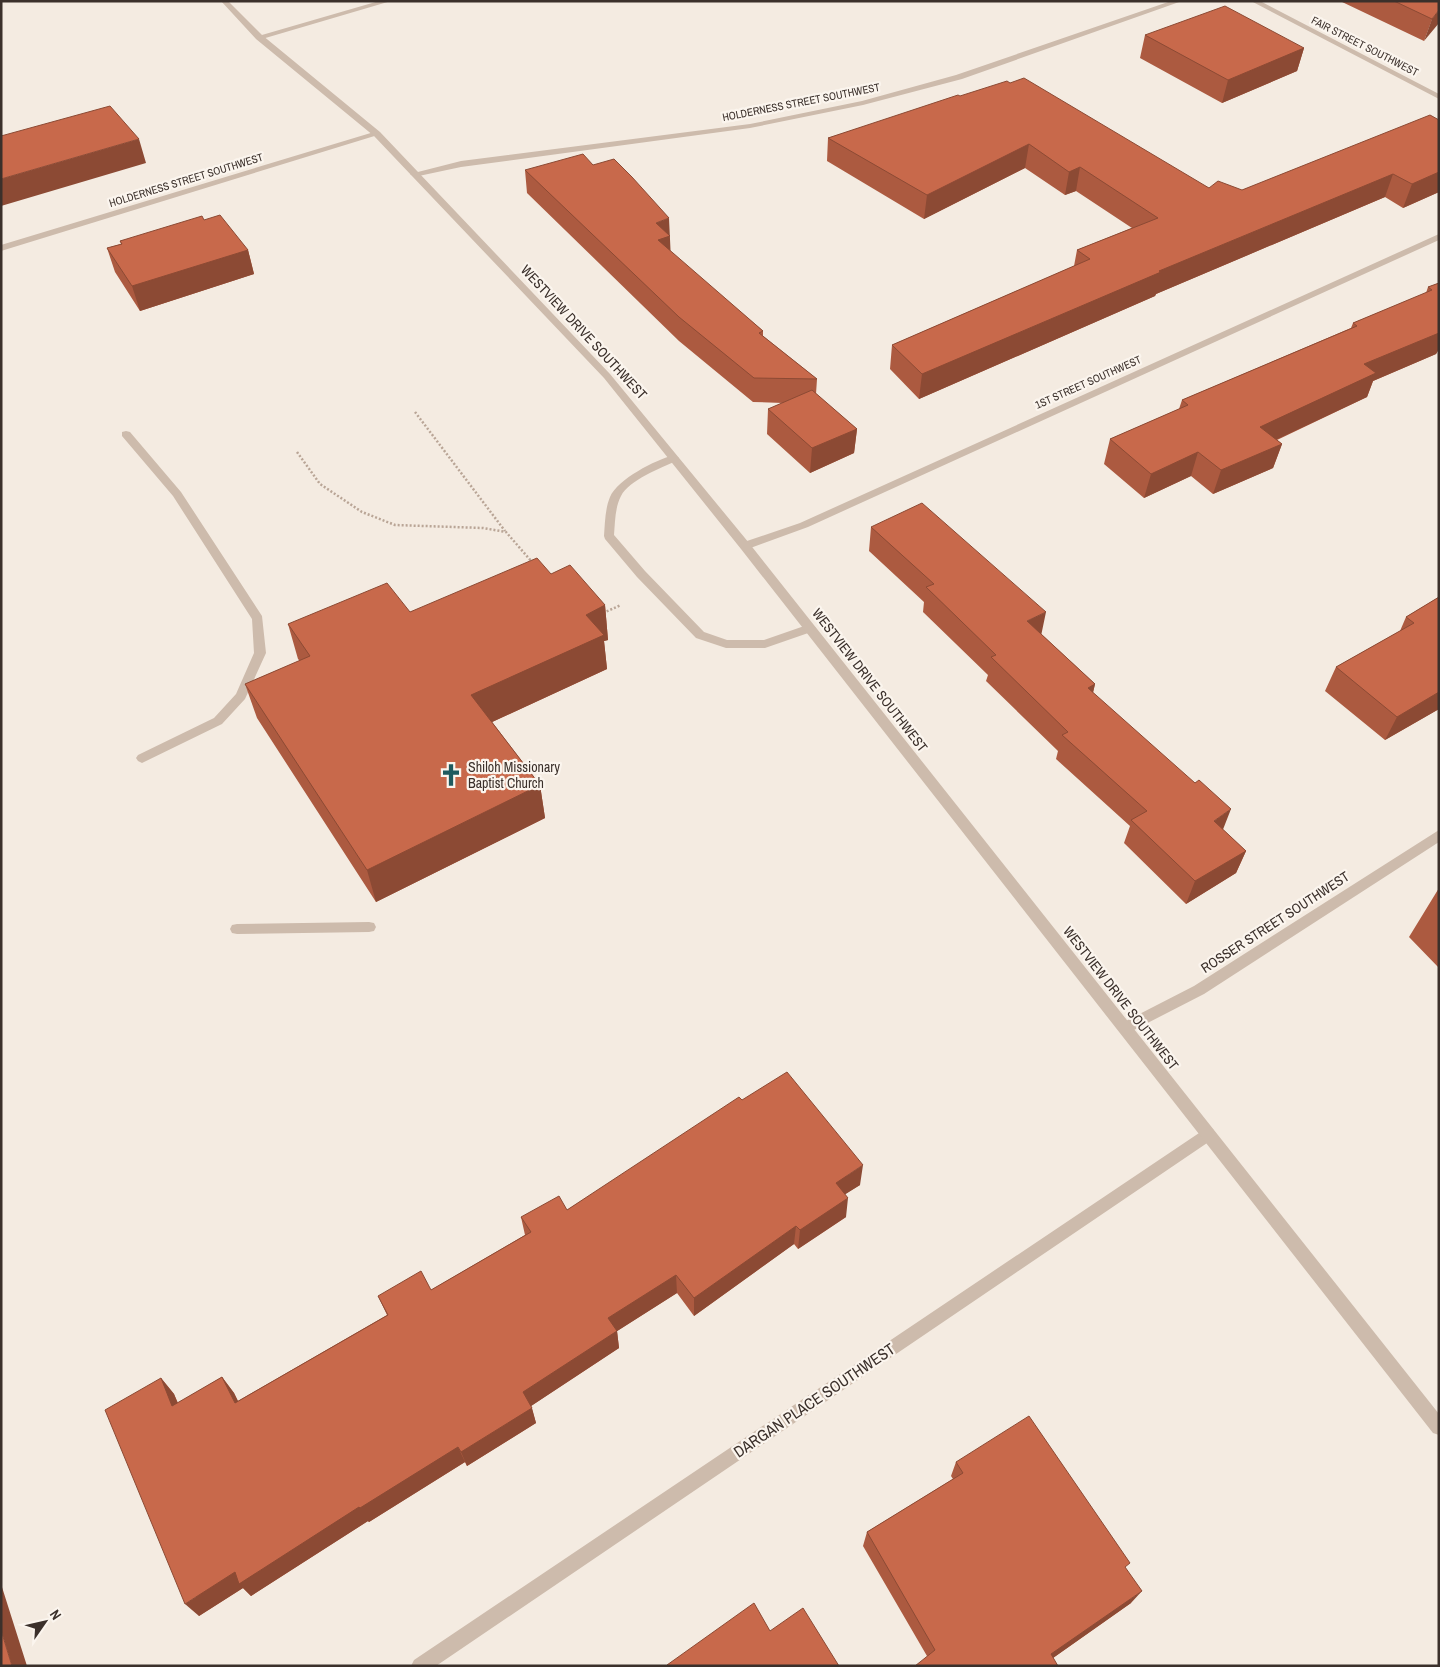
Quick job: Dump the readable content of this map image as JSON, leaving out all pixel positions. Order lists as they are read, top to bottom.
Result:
{
  "streets": {
    "street": [
      "FAIR STREET SOUTHWEST",
      "HOLDERNESS STREET SOUTHWEST",
      "WESTVIEW DRIVE SOUTHWEST",
      "1ST STREET SOUTHWEST",
      "ROSSER STREET SOUTHWEST",
      "DARGAN PLACE SOUTHWEST"
    ]
  },
  "crossings": [
    ["HOLDERNESS STREET SOUTHWEST", "WESTVIEW DRIVE SOUTHWEST"],
    ["WESTVIEW DRIVE SOUTHWEST", "1ST STREET SOUTHWEST"],
    ["WESTVIEW DRIVE SOUTHWEST", "ROSSER STREET SOUTHWEST"],
    ["WESTVIEW DRIVE SOUTHWEST", "DARGAN PLACE SOUTHWEST"]
  ],
  "places": {
    "church": ["Shiloh Missionary Baptist Church"]
  },
  "north": "top right"
}
